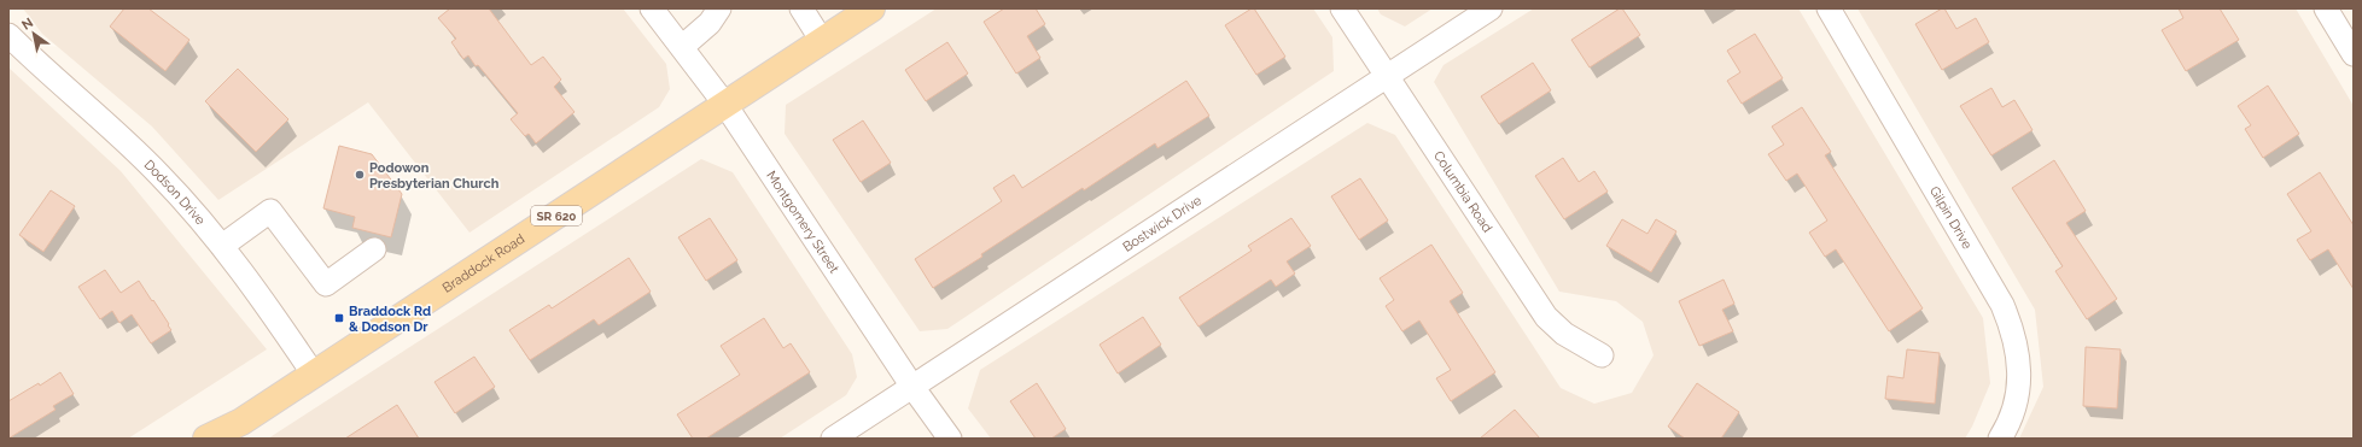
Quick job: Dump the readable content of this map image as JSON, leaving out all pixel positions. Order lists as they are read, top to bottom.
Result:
{
  "streets": {
    "main road": ["SR 620", "Braddock Road"],
    "street": [
      "Columbia Road",
      "Dodson Drive",
      "Gilpin Drive",
      "Montgomery Street",
      "Bostwick Drive"
    ]
  },
  "crossings": [
    ["Columbia Road", "Bostwick Drive"],
    ["Dodson Drive", "Braddock Road"],
    ["Montgomery Street", "Bostwick Drive"],
    ["Montgomery Street", "Braddock Road"]
  ],
  "places": {
    "other": ["Podowon Presbyterian Church"],
    "transit": ["Braddock Rd & Dodson Dr"]
  },
  "north": "top left"
}
